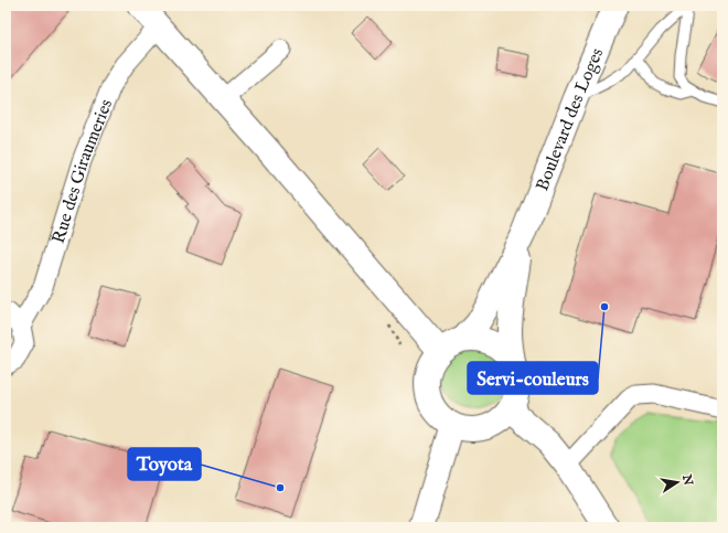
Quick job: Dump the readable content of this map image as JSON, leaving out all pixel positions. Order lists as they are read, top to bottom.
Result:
{
  "streets": {
    "main road": ["Boulevard des Loges"],
    "street": ["Rue des Giraumeries"]
  },
  "places": ["Servi-couleurs", "Toyota"],
  "north": "right"
}
